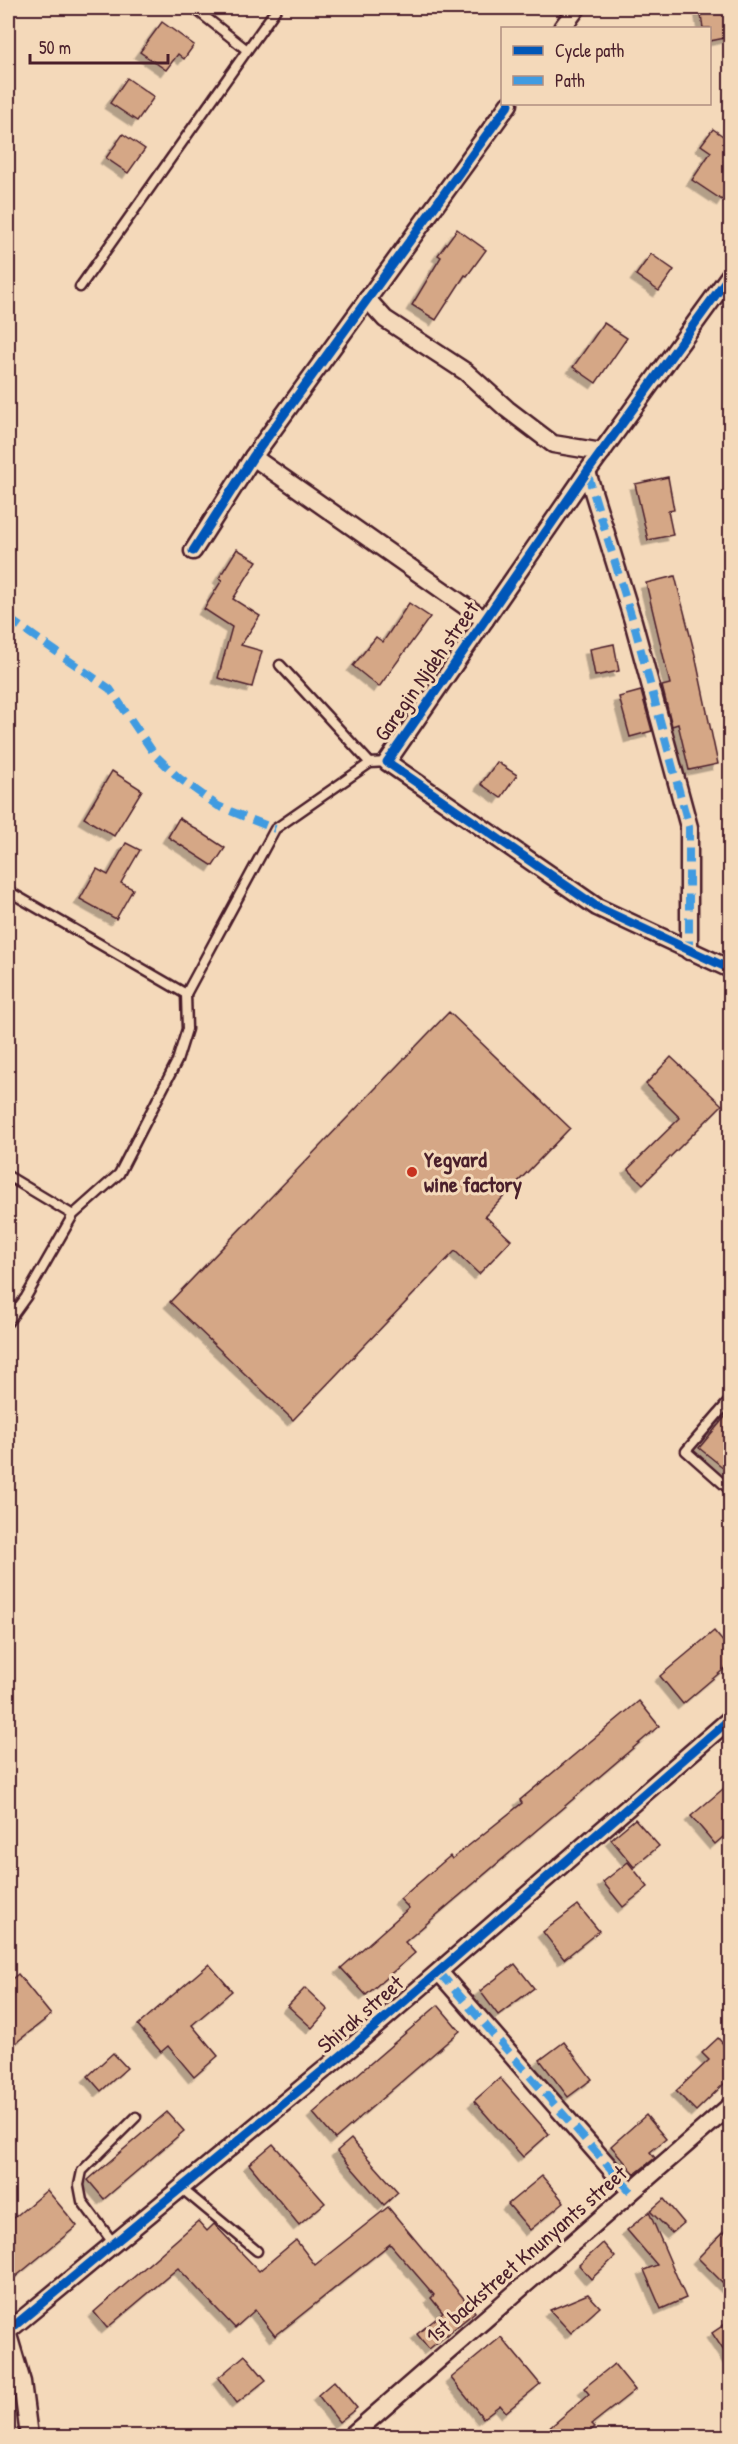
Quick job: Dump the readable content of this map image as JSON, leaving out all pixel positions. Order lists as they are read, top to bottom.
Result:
{
  "streets": {
    "street": ["Garegin Njdeh street", "Shirak street", "1st backstreet Knunyants street"]
  },
  "places": ["Yegvard wine factory"],
  "legend": ["Cycle path", "Path"],
  "scale_bar": "50 m"
}
